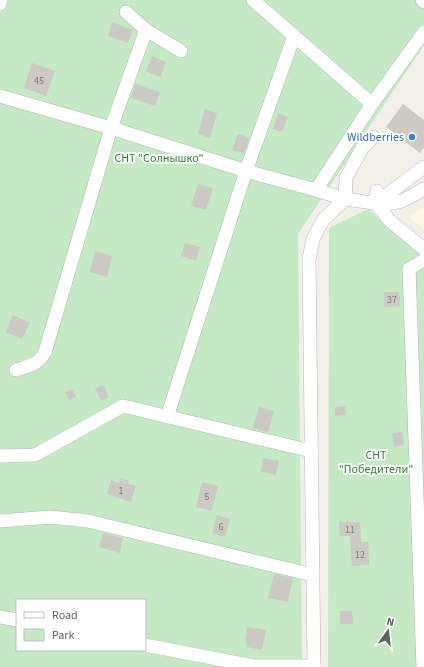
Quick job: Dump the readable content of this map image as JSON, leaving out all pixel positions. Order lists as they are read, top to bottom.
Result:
{
  "parks": ["СНТ \"Солнышко\"", "СНТ \"Победители\""],
  "places": ["Wildberries"],
  "house_numbers": [
    "45",
    "37",
    "1",
    "5",
    "6",
    "11",
    "12"
  ],
  "legend": ["Road", "Park"],
  "north": "top"
}
